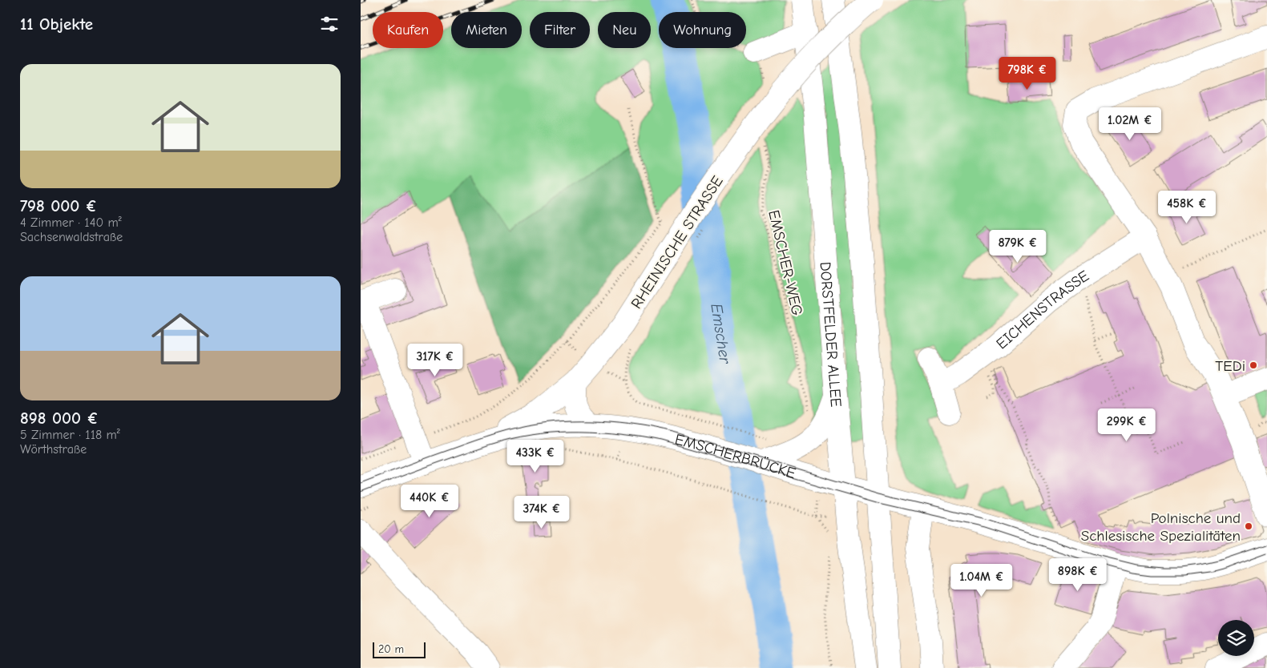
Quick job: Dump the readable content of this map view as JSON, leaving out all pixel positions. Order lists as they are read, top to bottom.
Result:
{
  "streets": {
    "main road": [
      "RHEINISCHE STRASSE",
      "EICHENSTRASSE",
      "DORSTFELDER ALLEE",
      "EMSCHERBRÜCKE"
    ],
    "path": ["EMSCHER-WEG"]
  },
  "crossings": [
    ["RHEINISCHE STRASSE", "EMSCHERBRÜCKE"],
    ["DORSTFELDER ALLEE", "EMSCHERBRÜCKE"]
  ],
  "water": ["Emscher"],
  "places": ["TEDi", "Polnische und Schlesische Spezialitäten"],
  "scale_bar": "20 m",
  "page": {
    "heading": "11 Objekte",
    "chip": [
      "Kaufen",
      "Mieten",
      "Filter",
      "Neu",
      "Wohnung"
    ],
    "list": [
      {
        "name": "798 000 €",
        "note": "4 Zimmer · 140 m² · Sachsenwaldstraße"
      },
      {
        "name": "898 000 €",
        "note": "5 Zimmer · 118 m² · Wörthstraße"
      }
    ],
    "price": [
      "798K €",
      "1.02M €",
      "458K €",
      "879K €",
      "317K €",
      "299K €",
      "433K €",
      "440K €",
      "374K €",
      "898K €",
      "1.04M €"
    ],
    "scale": "20 m"
  }
}
